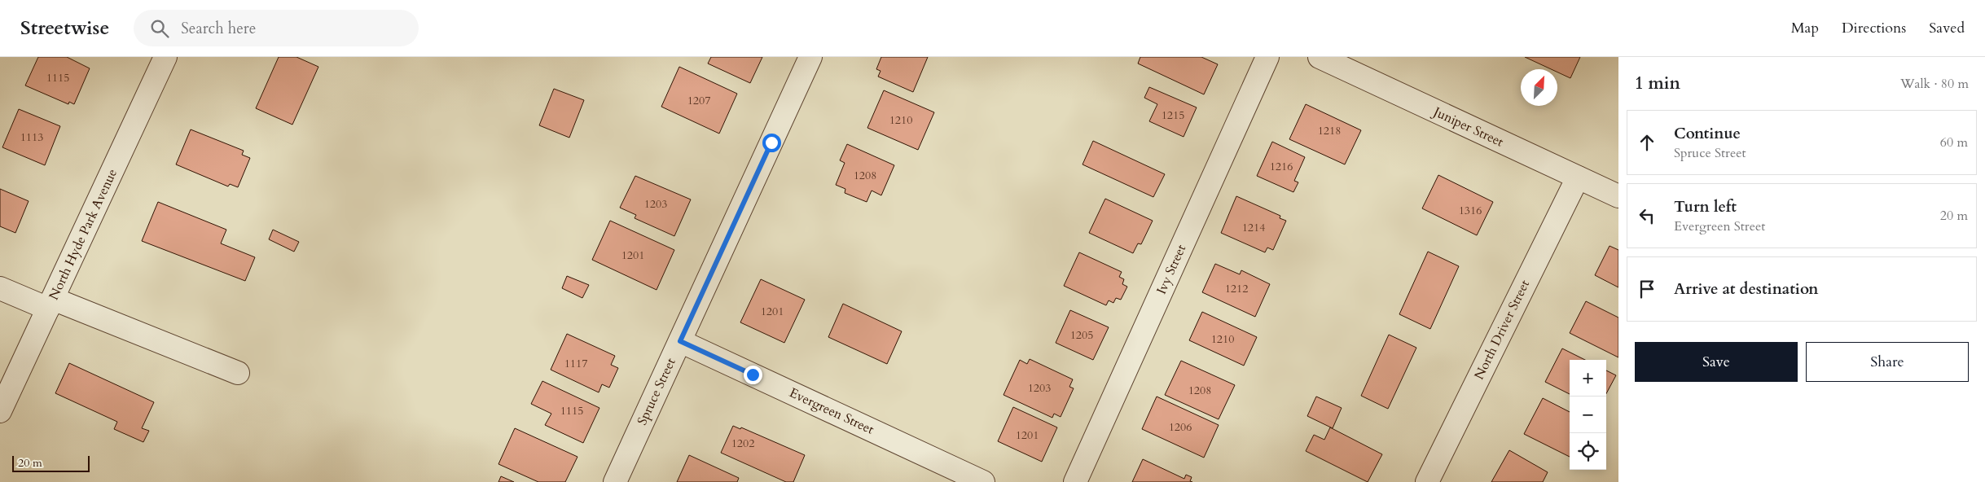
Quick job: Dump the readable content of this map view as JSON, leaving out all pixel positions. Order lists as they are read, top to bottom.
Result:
{
  "streets": {
    "street": [
      "Juniper Street",
      "North Hyde Park Avenue",
      "Ivy Street",
      "North Driver Street",
      "Spruce Street",
      "Evergreen Street"
    ]
  },
  "crossings": [
    ["Juniper Street", "North Driver Street"],
    ["Spruce Street", "Evergreen Street"]
  ],
  "house_numbers": [
    "1115",
    "1207",
    "1215",
    "1210",
    "1218",
    "1113",
    "1216",
    "1208",
    "1203",
    "1316",
    "1214",
    "1201",
    "1212",
    "1201",
    "1205",
    "1210",
    "1117",
    "1203",
    "1208",
    "1115",
    "1206",
    "1201",
    "1202"
  ],
  "scale_bar": "20 m",
  "north": "top right",
  "page": {
    "header": "Streetwise",
    "search": "Search here",
    "nav": ["Map", "Directions", "Saved"],
    "heading": ["1 min", "Walk · 80 m"],
    "list": [
      ["Continue", "Spruce Street", "60 m"],
      ["Turn left", "Evergreen Street", "20 m"],
      "Arrive at destination"
    ],
    "buttons": ["Save", "Share"],
    "map_buttons": ["+", "−"],
    "scale": "20 m"
  }
}
